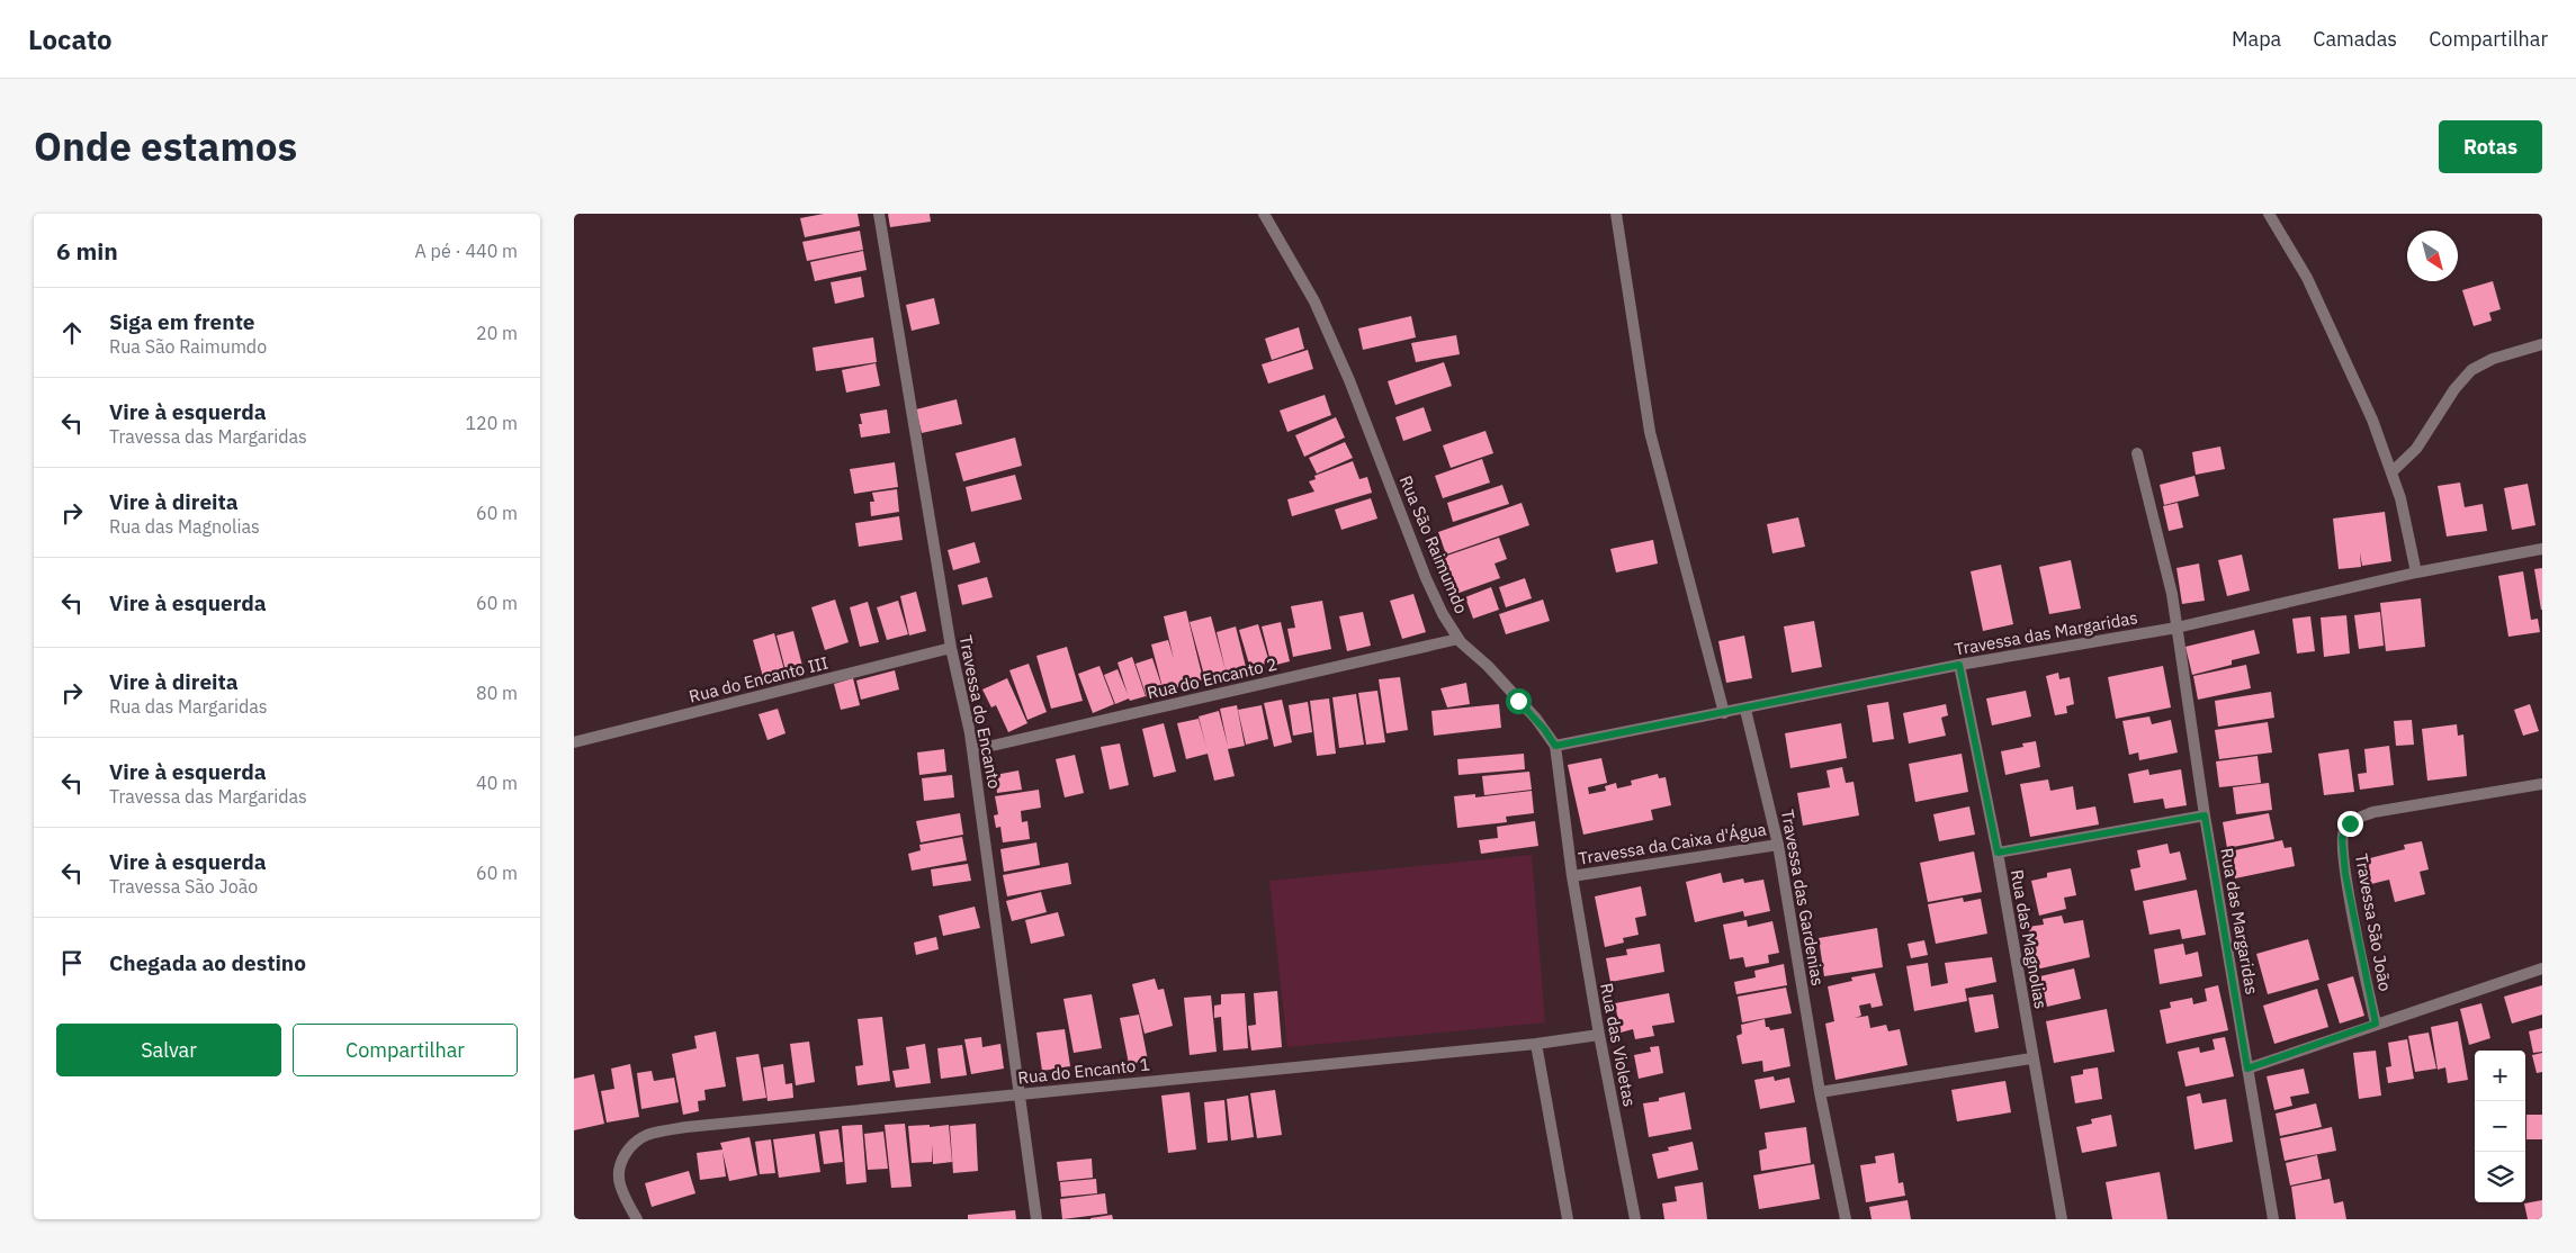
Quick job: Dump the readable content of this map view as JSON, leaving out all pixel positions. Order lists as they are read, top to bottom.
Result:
{
  "streets": {
    "street": [
      "Rua São Raimumdo",
      "Travessa das Margaridas",
      "Rua do Encanto 2",
      "Rua do Encanto III",
      "Travessa do Encanto",
      "Travessa da Caixa d'Água",
      "Travessa das Gardenias",
      "Rua das Margaridas",
      "Travessa São João",
      "Rua das Magnolias",
      "Rua das Violetas",
      "Rua do Encanto 1"
    ]
  },
  "crossings": [
    ["Rua São Raimumdo", "Travessa das Margaridas"],
    ["Rua São Raimumdo", "Rua do Encanto 2"],
    ["Rua São Raimumdo", "Travessa da Caixa d'Água"],
    ["Rua São Raimumdo", "Rua das Violetas"],
    ["Travessa das Margaridas", "Travessa das Gardenias"],
    ["Travessa das Margaridas", "Rua das Margaridas"],
    ["Travessa das Margaridas", "Rua das Magnolias"],
    ["Rua do Encanto 2", "Travessa do Encanto"],
    ["Rua do Encanto III", "Travessa do Encanto"],
    ["Travessa do Encanto", "Rua do Encanto 1"],
    ["Travessa da Caixa d'Água", "Travessa das Gardenias"],
    ["Travessa da Caixa d'Água", "Rua das Violetas"],
    ["Rua das Violetas", "Rua do Encanto 1"]
  ],
  "north": "bottom right",
  "page": {
    "header": "Locato",
    "nav": ["Mapa", "Camadas", "Compartilhar"],
    "title": "Onde estamos",
    "buttons": [
      "Rotas",
      ["Salvar", "Compartilhar"]
    ],
    "heading": ["6 min", "A pé · 440 m"],
    "list": [
      ["Siga em frente", "Rua São Raimumdo", "20 m"],
      ["Vire à esquerda", "Travessa das Margaridas", "120 m"],
      ["Vire à direita", "Rua das Magnolias", "60 m"],
      ["Vire à esquerda", "60 m"],
      ["Vire à direita", "Rua das Margaridas", "80 m"],
      ["Vire à esquerda", "Travessa das Margaridas", "40 m"],
      ["Vire à esquerda", "Travessa São João", "60 m"],
      "Chegada ao destino"
    ],
    "map_buttons": ["+", "−"]
  }
}
